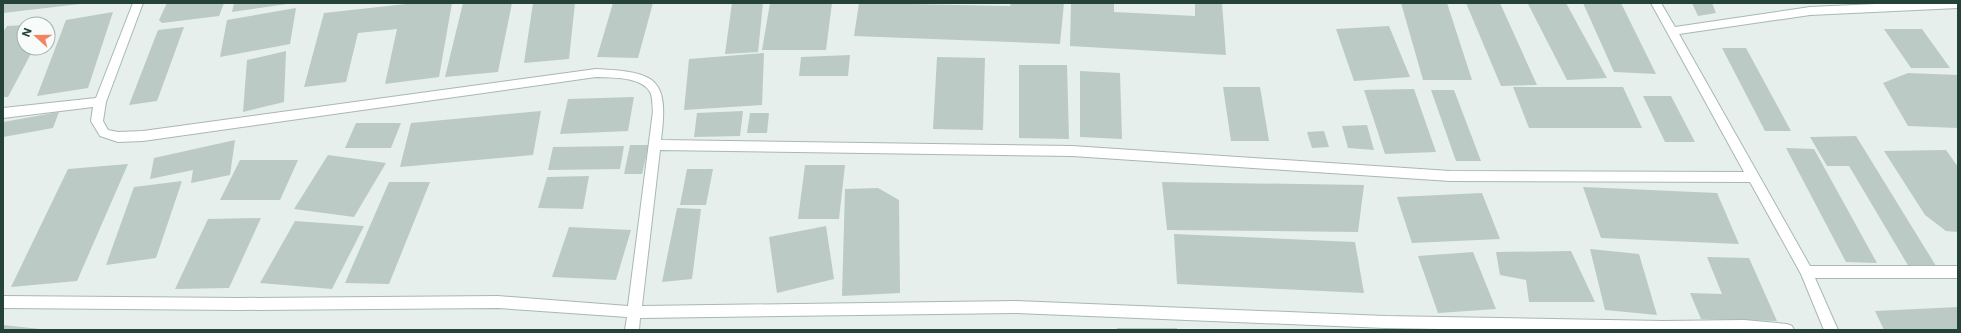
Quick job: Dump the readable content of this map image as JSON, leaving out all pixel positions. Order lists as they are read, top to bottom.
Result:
{
  "north": "left"
}
